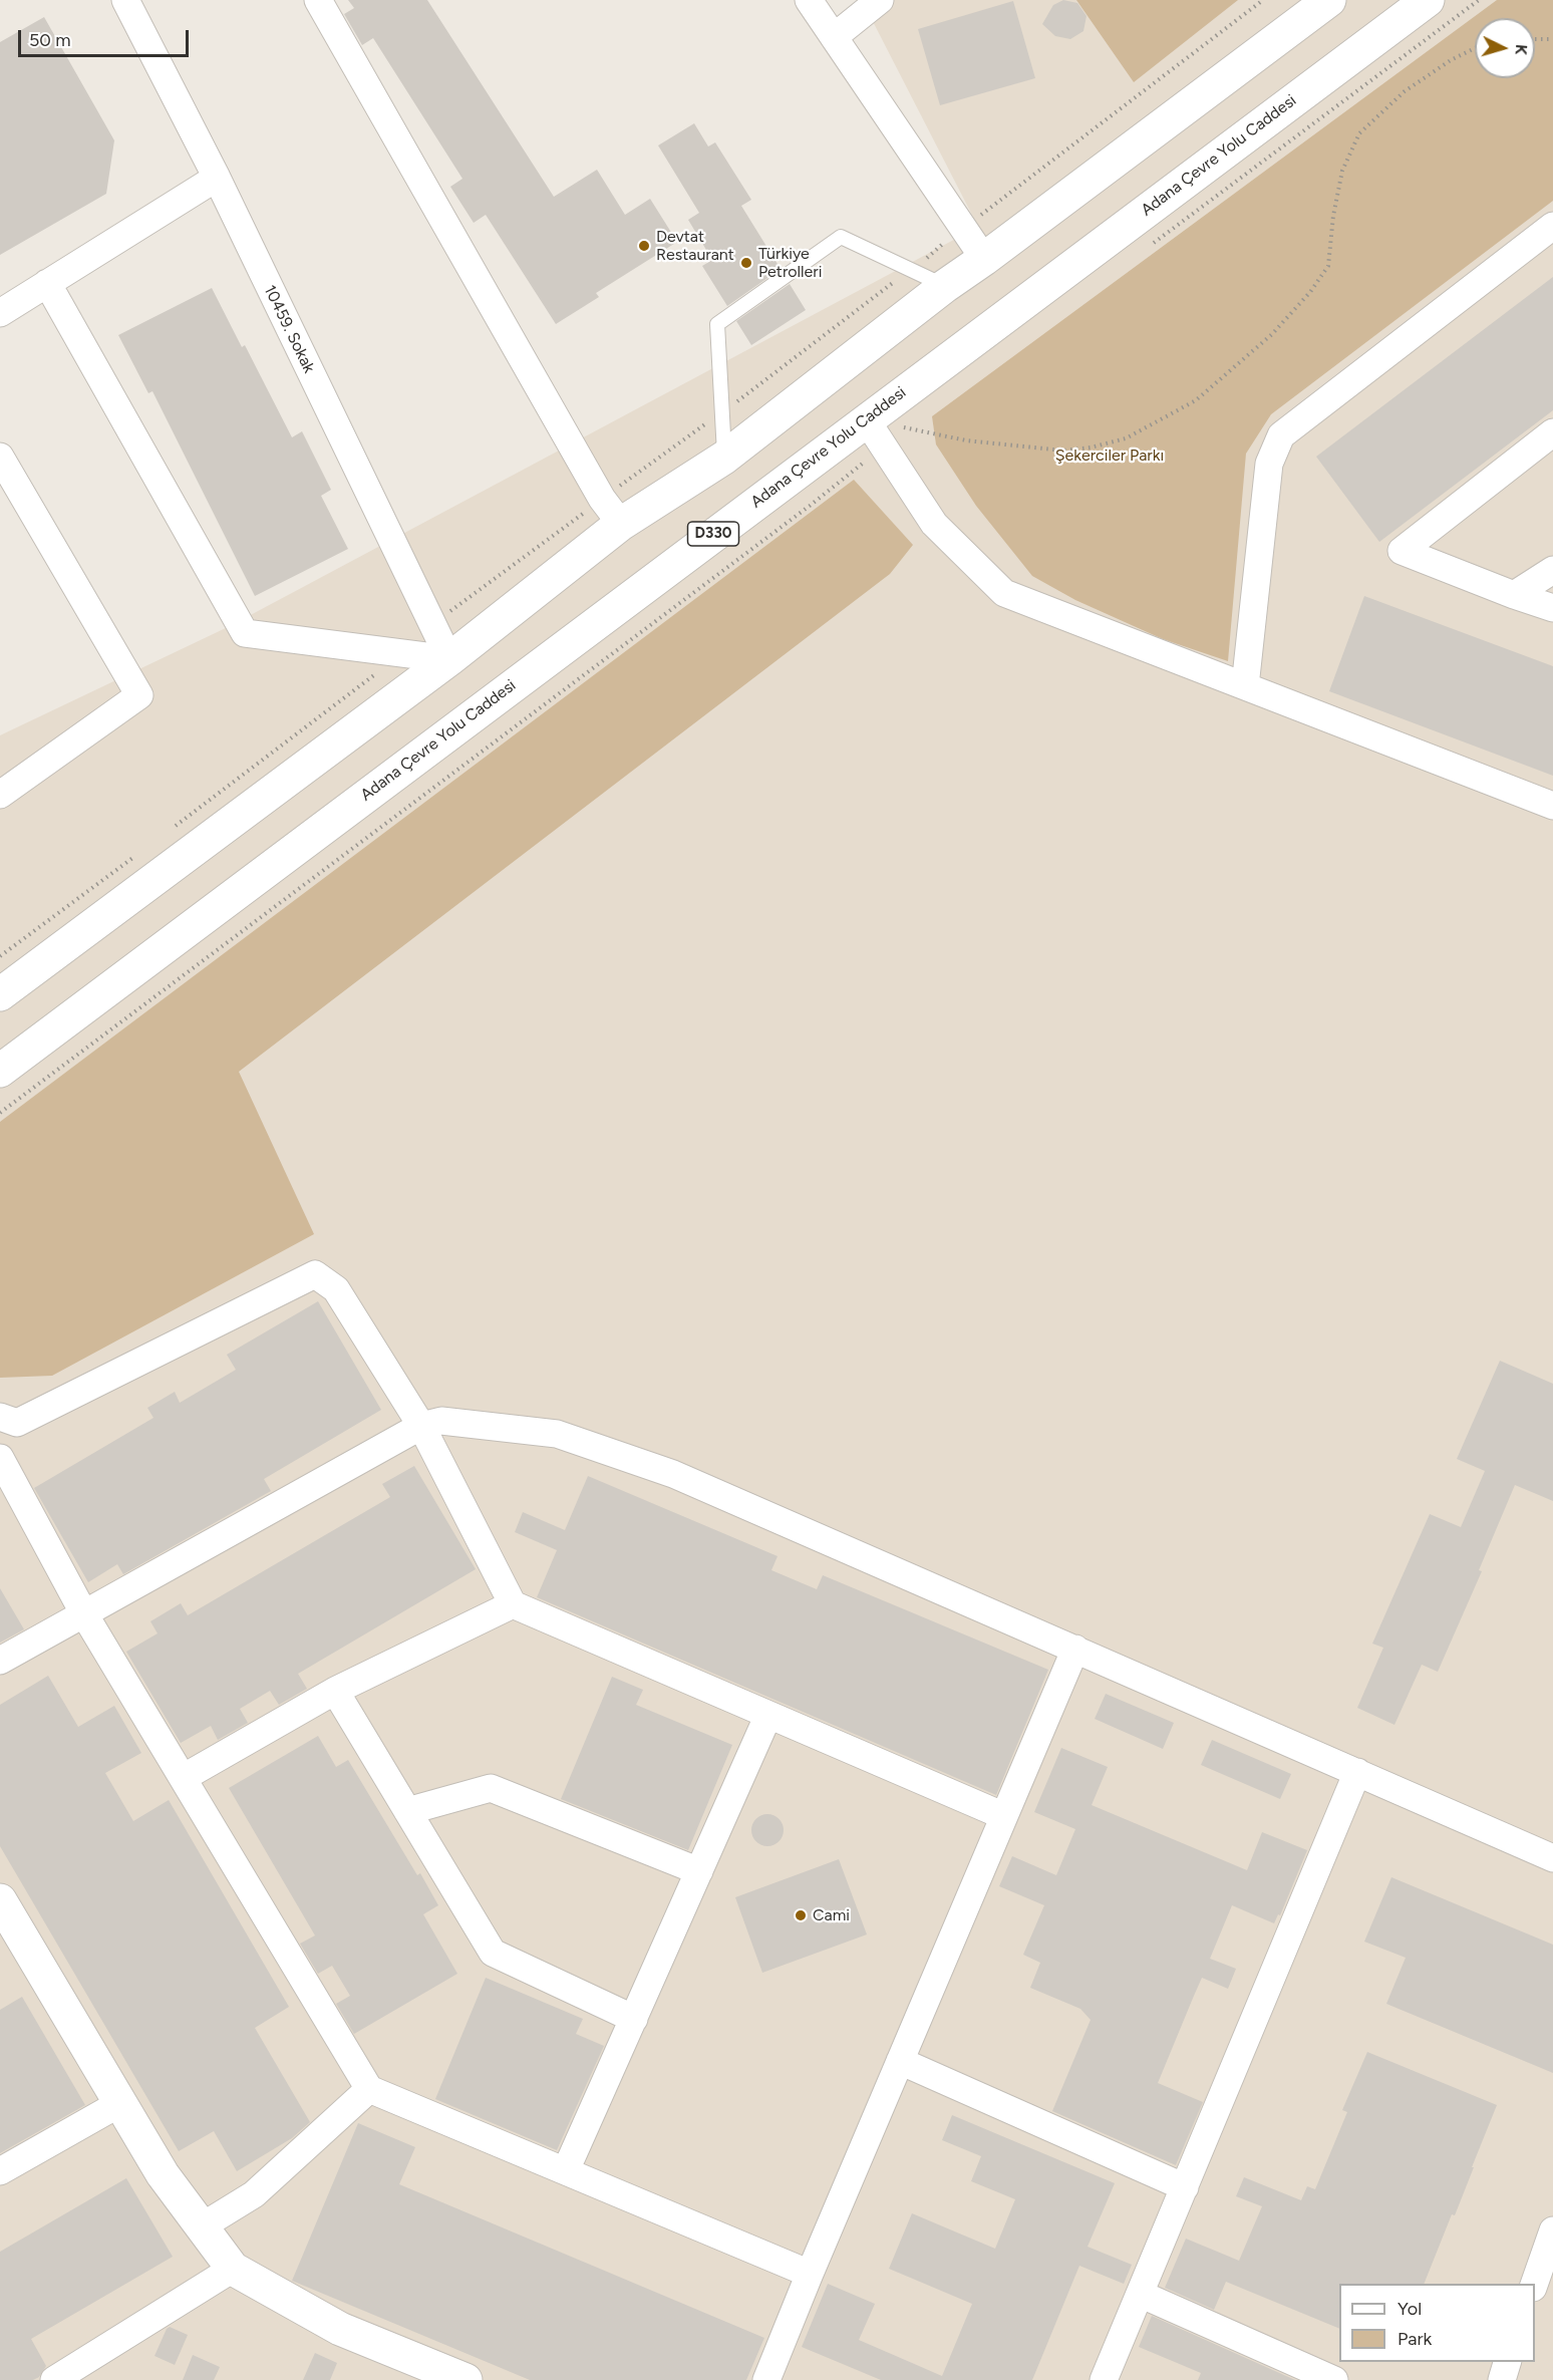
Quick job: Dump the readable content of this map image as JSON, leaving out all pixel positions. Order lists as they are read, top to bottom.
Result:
{
  "streets": {
    "main road": ["Adana Çevre Yolu Caddesi", "D330"],
    "street": ["10459. Sokak"]
  },
  "parks": ["Şekerciler Parkı"],
  "places": ["Devtat Restaurant", "Türkiye Petrolleri", "Cami"],
  "legend": ["Yol", "Park"],
  "scale_bar": "50 m",
  "north": "right"
}
